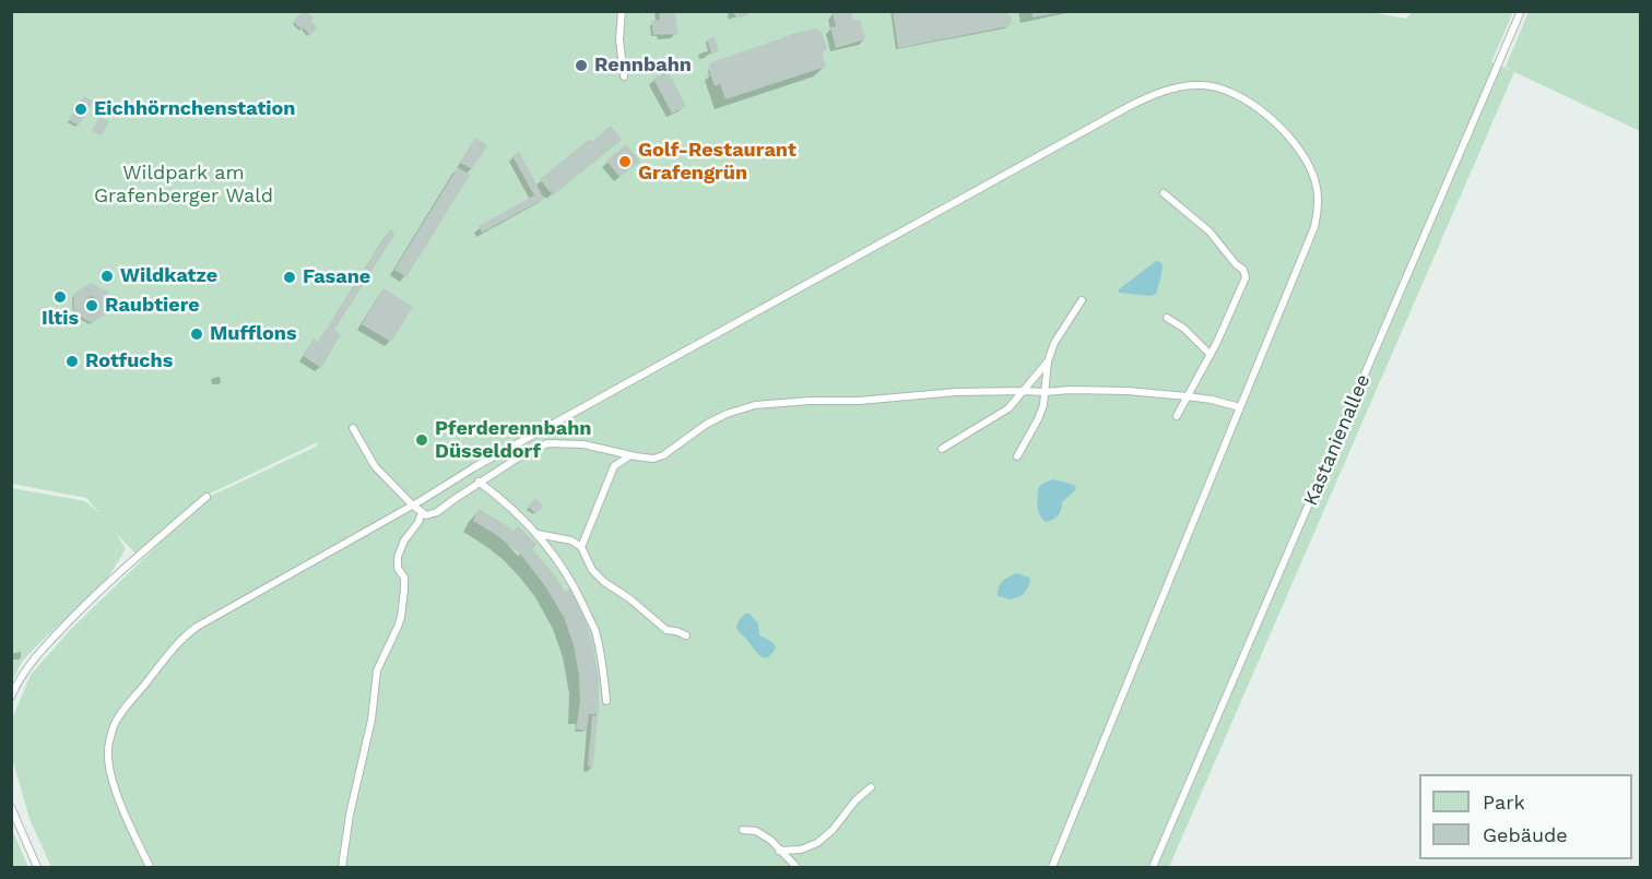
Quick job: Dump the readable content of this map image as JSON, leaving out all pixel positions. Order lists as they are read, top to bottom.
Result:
{
  "streets": {
    "lane": ["Kastanienallee"]
  },
  "parks": ["Wildpark am Grafenberger Wald"],
  "places": [
    "Rennbahn",
    "Eichhörnchenstation",
    "Golf-Restaurant Grafengrün",
    "Wildkatze",
    "Fasane",
    "Iltis",
    "Raubtiere",
    "Mufflons",
    "Rotfuchs",
    "Pferderennbahn Düsseldorf"
  ],
  "legend": ["Park", "Gebäude"]
}
